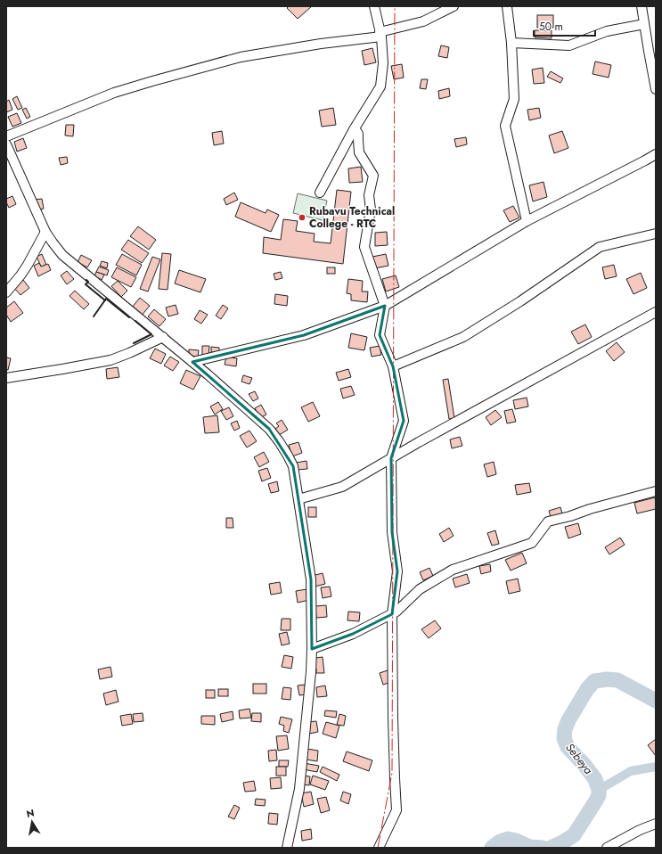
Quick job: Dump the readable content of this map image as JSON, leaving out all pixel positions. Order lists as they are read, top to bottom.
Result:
{
  "water": ["Sebeya"],
  "places": ["Rubavu Technical College - RTC"],
  "scale_bar": "50 m",
  "north": "top"
}
